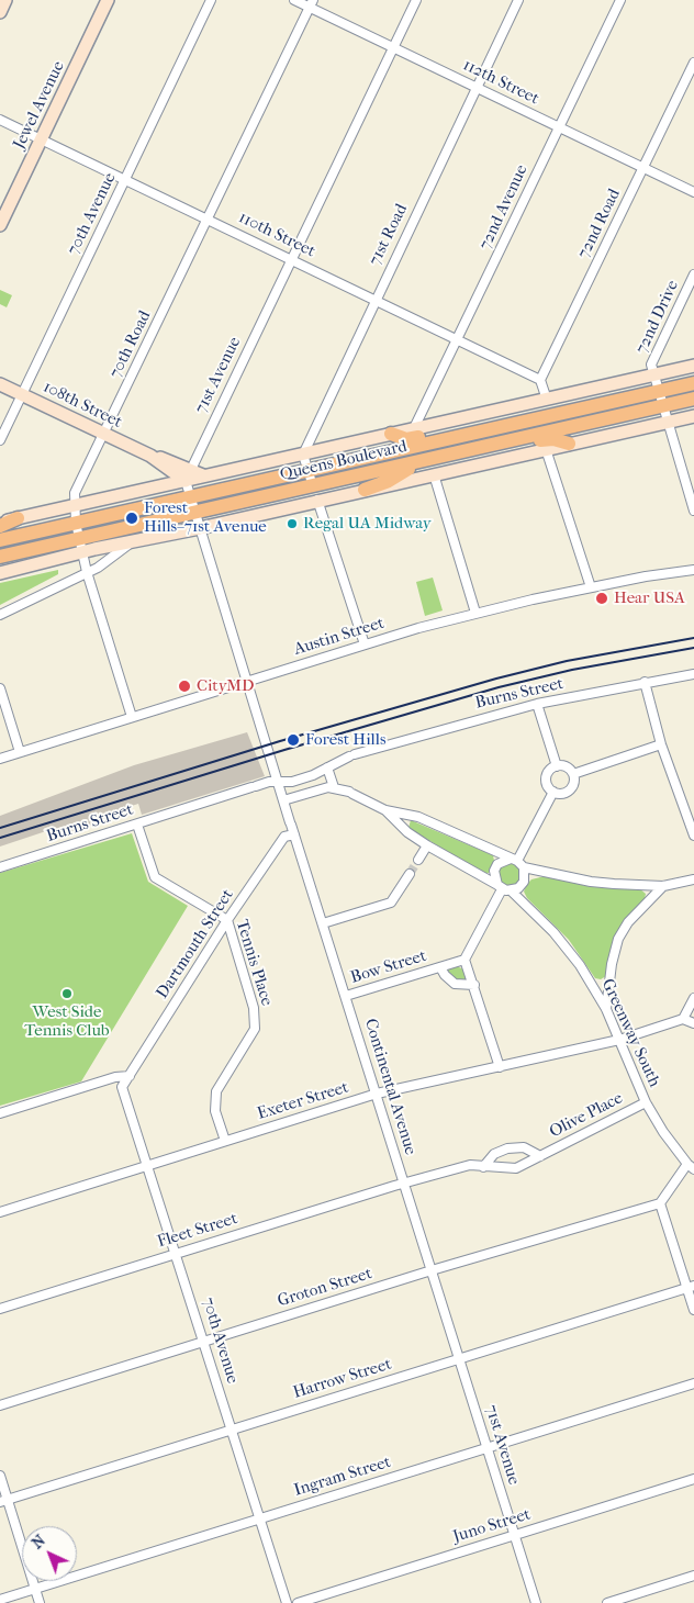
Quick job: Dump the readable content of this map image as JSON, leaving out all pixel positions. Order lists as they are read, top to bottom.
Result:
{
  "streets": {
    "main road": ["Queens Boulevard"],
    "street": [
      "112th Street",
      "Jewel Avenue",
      "72nd Avenue",
      "70th Avenue",
      "72nd Road",
      "110th Street",
      "71st Road",
      "72nd Drive",
      "70th Road",
      "71st Avenue",
      "108th Street",
      "Austin Street",
      "Burns Street",
      "Dartmouth Street",
      "Tennis Place",
      "Bow Street",
      "Greenway South",
      "Continental Avenue",
      "Exeter Street",
      "Olive Place",
      "Fleet Street",
      "Groton Street",
      "Harrow Street",
      "Ingram Street",
      "Juno Street"
    ]
  },
  "crossings": [
    ["112th Street", "72nd Avenue"],
    ["112th Street", "72nd Road"],
    ["112th Street", "71st Road"],
    ["112th Street", "70th Road"],
    ["112th Street", "71st Avenue"],
    ["Jewel Avenue", "110th Street"],
    ["72nd Avenue", "110th Street"],
    ["72nd Avenue", "Queens Boulevard"],
    ["70th Avenue", "110th Street"],
    ["70th Avenue", "108th Street"],
    ["70th Avenue", "Dartmouth Street"],
    ["70th Avenue", "Exeter Street"],
    ["70th Avenue", "Fleet Street"],
    ["70th Avenue", "Groton Street"],
    ["70th Avenue", "Harrow Street"],
    ["70th Avenue", "Ingram Street"],
    ["72nd Road", "110th Street"],
    ["110th Street", "71st Road"],
    ["110th Street", "70th Road"],
    ["110th Street", "71st Avenue"],
    ["71st Road", "Queens Boulevard"],
    ["72nd Drive", "Queens Boulevard"],
    ["70th Road", "108th Street"],
    ["70th Road", "Queens Boulevard"],
    ["70th Road", "Austin Street"],
    ["71st Avenue", "108th Street"],
    ["71st Avenue", "Queens Boulevard"],
    ["71st Avenue", "Continental Avenue"],
    ["71st Avenue", "Harrow Street"],
    ["71st Avenue", "Ingram Street"],
    ["71st Avenue", "Juno Street"],
    ["108th Street", "Queens Boulevard"],
    ["Burns Street", "Tennis Place"],
    ["Burns Street", "Continental Avenue"],
    ["Dartmouth Street", "Tennis Place"],
    ["Dartmouth Street", "Continental Avenue"],
    ["Tennis Place", "Exeter Street"],
    ["Bow Street", "Continental Avenue"],
    ["Greenway South", "Exeter Street"],
    ["Greenway South", "Olive Place"],
    ["Continental Avenue", "Exeter Street"],
    ["Continental Avenue", "Olive Place"],
    ["Continental Avenue", "Fleet Street"],
    ["Continental Avenue", "Groton Street"],
    ["Continental Avenue", "Harrow Street"],
    ["Olive Place", "Fleet Street"]
  ],
  "places": [
    "Forest Hills–71st Avenue",
    "Regal UA Midway",
    "Hear USA",
    "CityMD",
    "Forest Hills",
    "West Side Tennis Club"
  ],
  "north": "top left"
}
